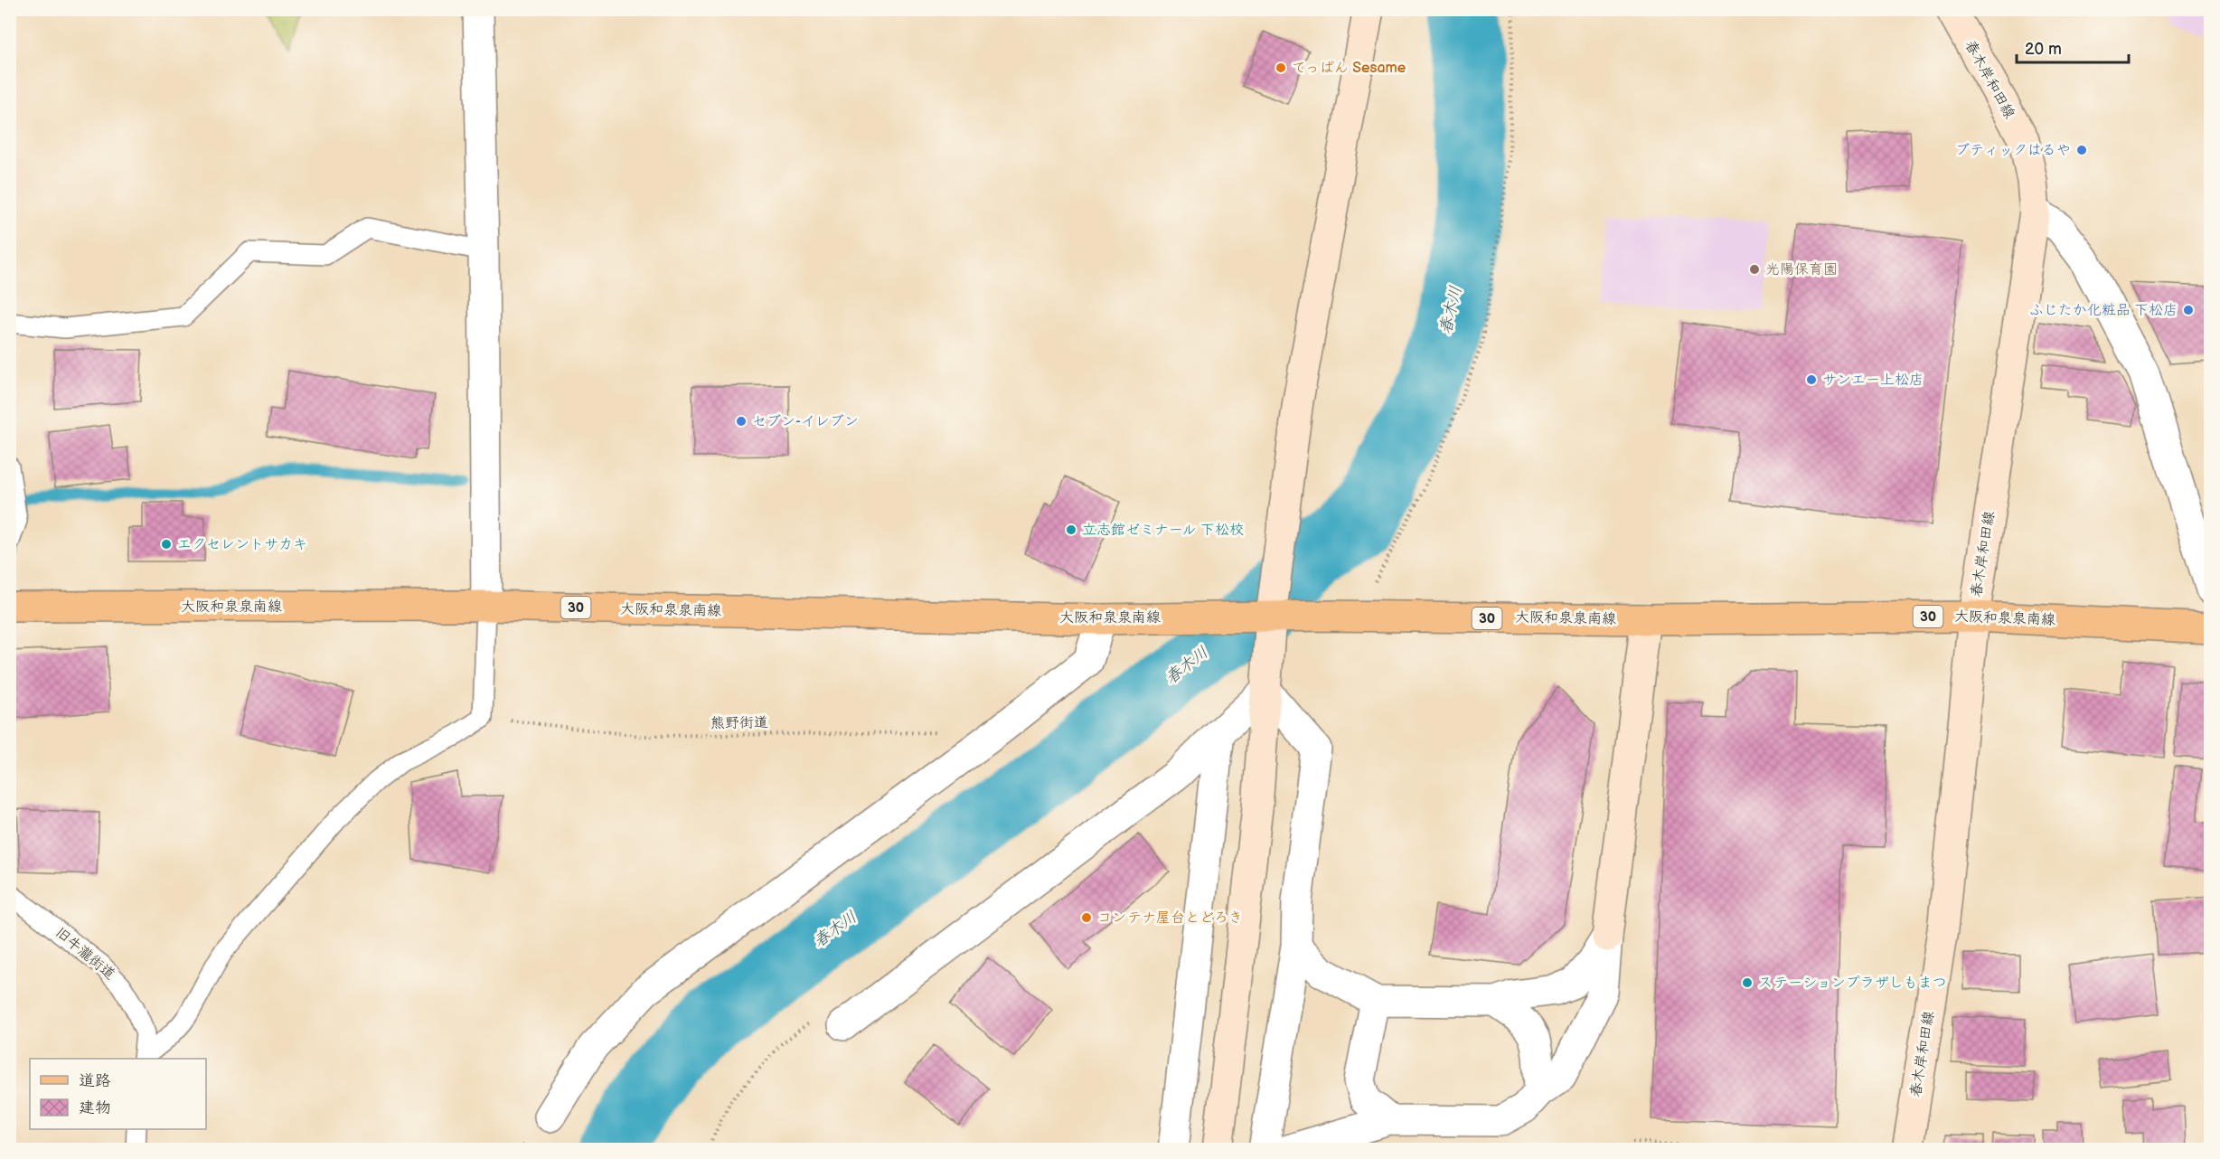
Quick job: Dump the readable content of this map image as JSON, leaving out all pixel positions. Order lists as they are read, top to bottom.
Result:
{
  "streets": {
    "main road": ["大阪和泉泉南線", "30"],
    "street": ["春木岸和田線"],
    "lane": ["旧牛瀧街道"],
    "path": ["熊野街道"]
  },
  "crossings": [
    ["春木岸和田線", "大阪和泉泉南線"]
  ],
  "water": ["春木川"],
  "places": [
    "てっぱん Sesame",
    "ブティックはるや",
    "光陽保育園",
    "ふじたか化粧品 下松店",
    "サンエー上松店",
    "セブン-イレブン",
    "立志館ゼミナール 下松校",
    "エクセレントサカキ",
    "コンテナ屋台とどろき",
    "ステーションプラザしもまつ"
  ],
  "legend": ["道路", "建物"],
  "scale_bar": "20 m"
}
